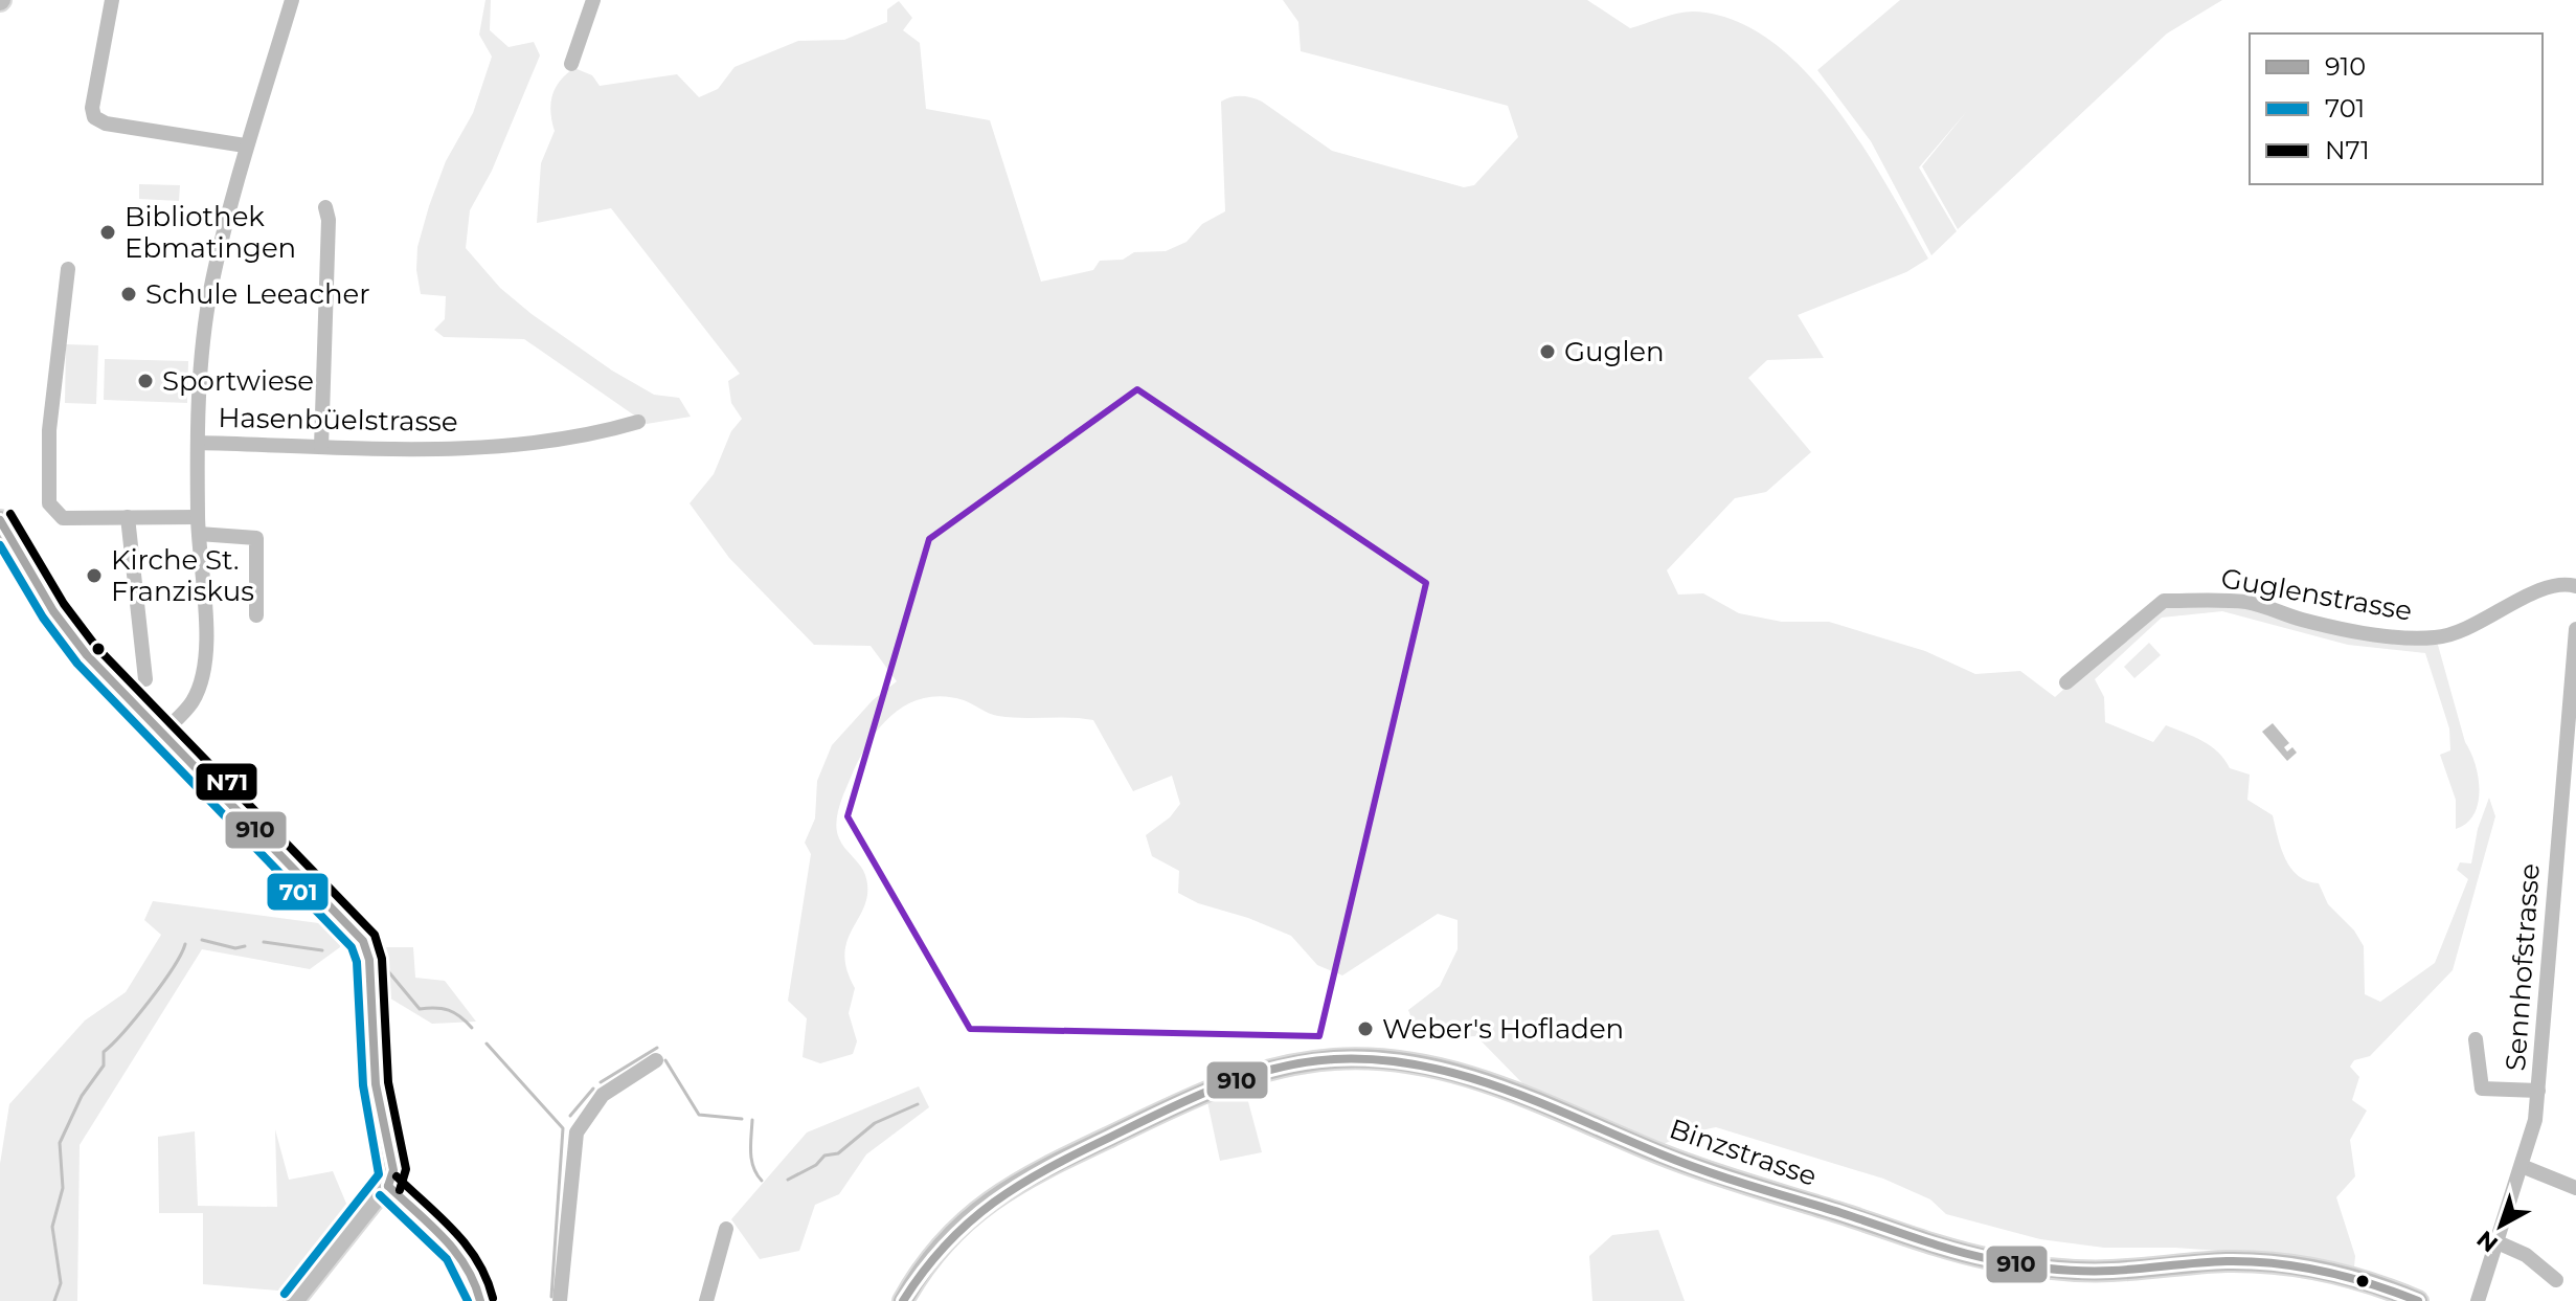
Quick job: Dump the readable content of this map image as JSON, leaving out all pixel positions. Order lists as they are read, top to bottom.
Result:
{
  "streets": {
    "main road": ["Binzstrasse"],
    "street": ["Hasenbüelstrasse", "Guglenstrasse", "Sennhofstrasse"]
  },
  "places": [
    "Bibliothek Ebmatingen",
    "Schule Leeacher",
    "Guglen",
    "Sportwiese",
    "Kirche St. Franziskus",
    "Weber's Hofladen"
  ],
  "lines": ["transit line N71", "transit line 910", "transit line 701"],
  "legend": ["910", "701", "N71"],
  "north": "bottom left"
}
